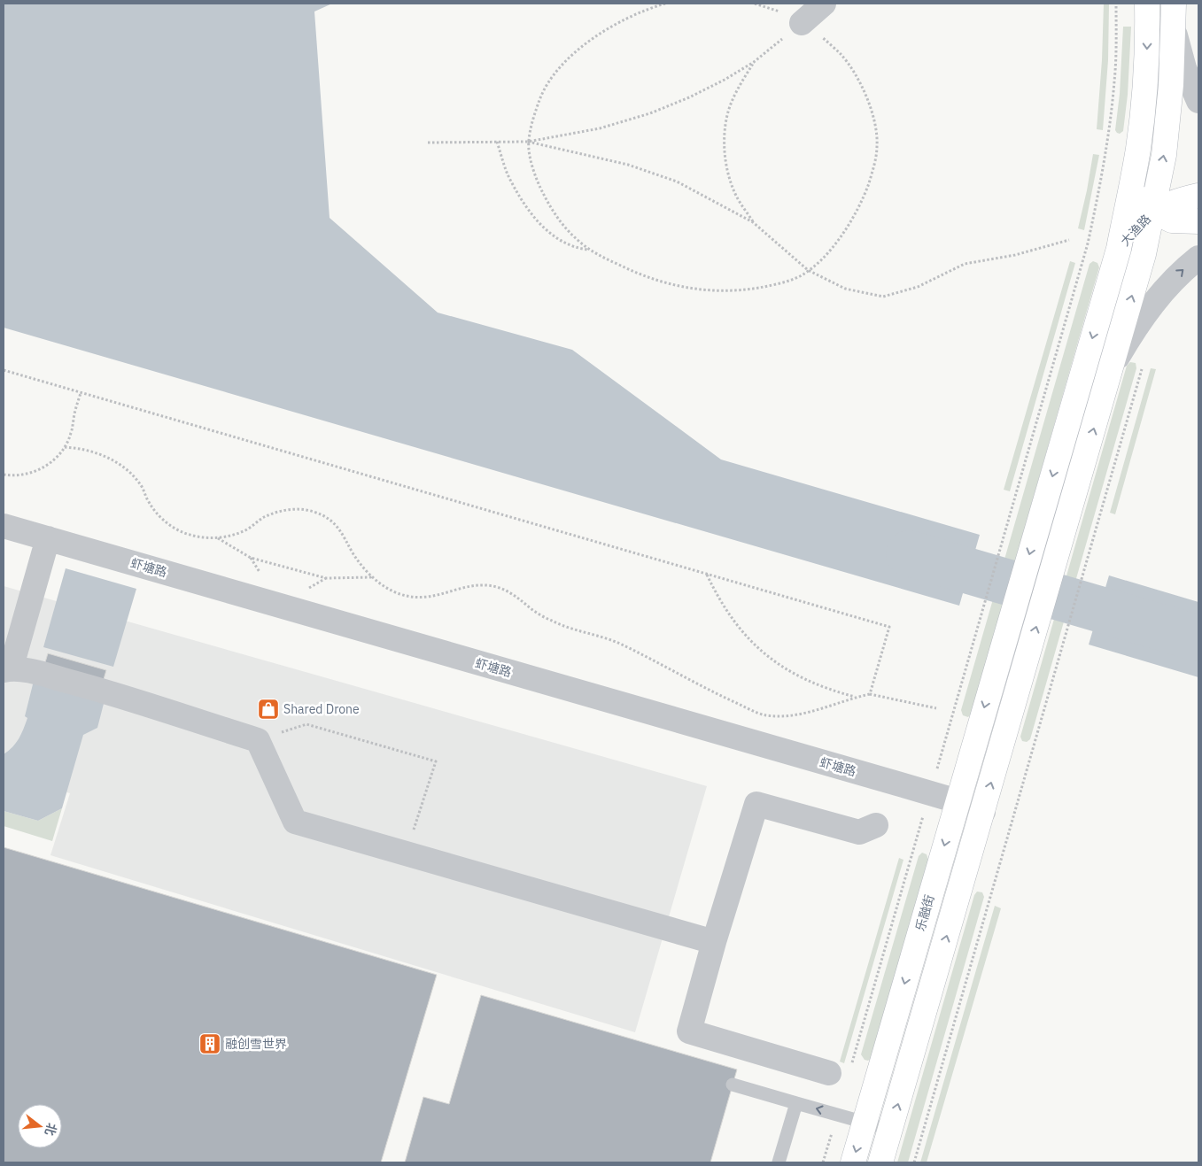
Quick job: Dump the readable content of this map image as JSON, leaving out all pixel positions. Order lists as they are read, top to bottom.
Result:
{
  "streets": {
    "street": ["大渔路", "虾塘路", "乐融街"]
  },
  "crossings": [
    ["大渔路", "乐融街"],
    ["虾塘路", "乐融街"]
  ],
  "places": {
    "shop": ["Shared Drone"],
    "building": ["融创雪世界"]
  },
  "north": "right"
}
